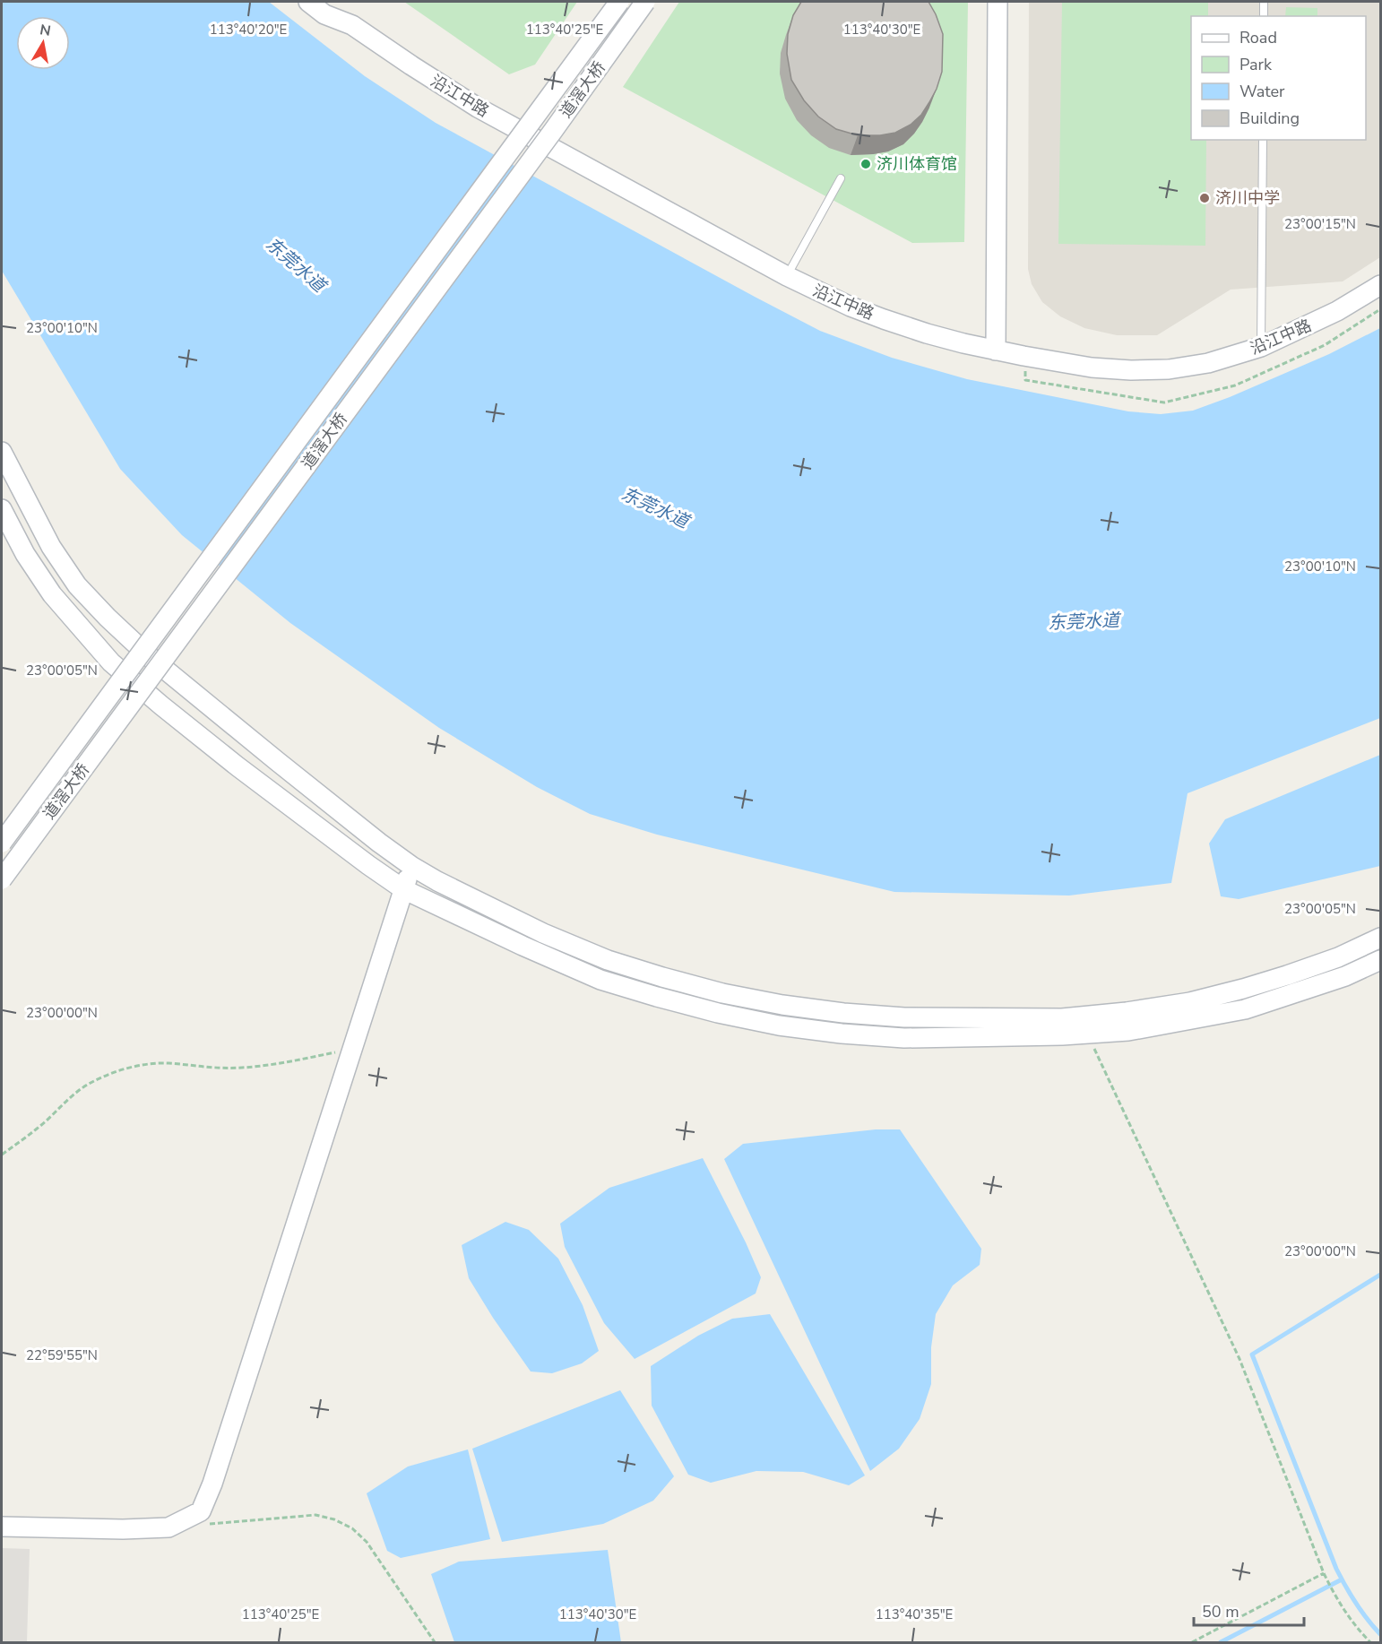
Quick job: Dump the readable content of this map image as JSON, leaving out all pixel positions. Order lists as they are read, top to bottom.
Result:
{
  "streets": {
    "street": ["道滘大桥", "沿江中路"]
  },
  "water": ["东莞水道"],
  "places": ["济川体育馆", "济川中学"],
  "legend": [
    "Road",
    "Park",
    "Water",
    "Building"
  ],
  "scale_bar": "50 m",
  "north": "top",
  "coordinates": [
    "113°40'20\"E",
    "113°40'25\"E",
    "113°40'30\"E",
    "23°00'15\"N",
    "23°00'10\"N",
    "23°00'05\"N",
    "23°00'00\"N",
    "22°59'55\"N",
    "113°40'35\"E"
  ]
}
